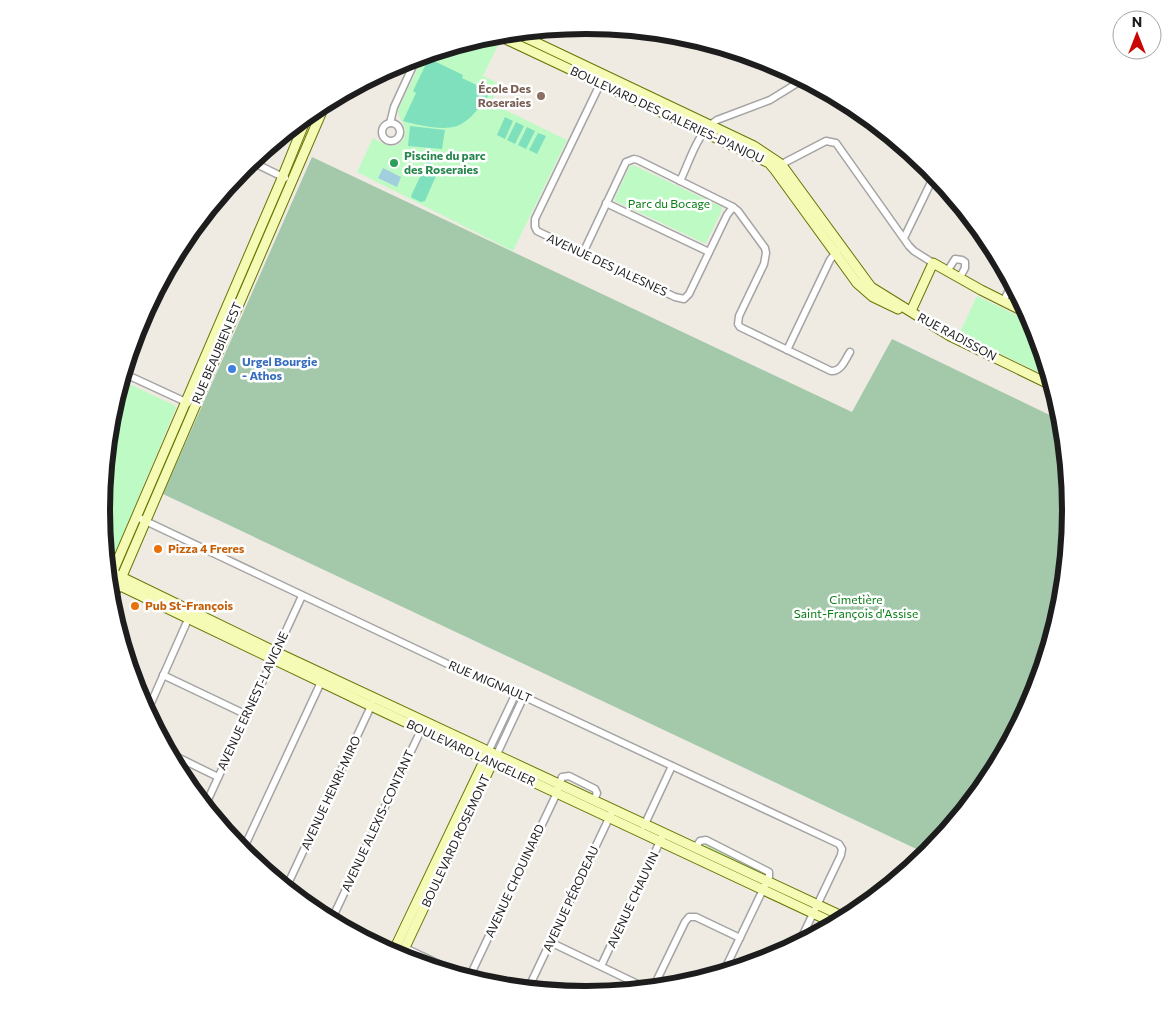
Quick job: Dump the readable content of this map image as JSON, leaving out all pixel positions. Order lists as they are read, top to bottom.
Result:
{
  "streets": {
    "street": [
      "BOULEVARD DES GALERIES-D'ANJOU",
      "AVENUE DES JALESNES",
      "RUE RADISSON",
      "RUE BEAUBIEN EST",
      "RUE MIGNAULT",
      "AVENUE ERNEST-LAVIGNE",
      "BOULEVARD LANGELIER",
      "AVENUE HENRI-MIRO",
      "AVENUE ALEXIS-CONTANT",
      "BOULEVARD ROSEMONT",
      "AVENUE CHOUINARD",
      "AVENUE PÉRODEAU",
      "AVENUE CHAUVIN"
    ]
  },
  "crossings": [
    ["BOULEVARD DES GALERIES-D'ANJOU", "AVENUE DES JALESNES"],
    ["BOULEVARD DES GALERIES-D'ANJOU", "RUE RADISSON"],
    ["RUE BEAUBIEN EST", "RUE MIGNAULT"],
    ["RUE BEAUBIEN EST", "BOULEVARD LANGELIER"],
    ["RUE MIGNAULT", "AVENUE ERNEST-LAVIGNE"],
    ["RUE MIGNAULT", "BOULEVARD LANGELIER"],
    ["RUE MIGNAULT", "BOULEVARD ROSEMONT"],
    ["AVENUE ERNEST-LAVIGNE", "BOULEVARD LANGELIER"],
    ["BOULEVARD LANGELIER", "AVENUE HENRI-MIRO"],
    ["BOULEVARD LANGELIER", "AVENUE ALEXIS-CONTANT"],
    ["BOULEVARD LANGELIER", "BOULEVARD ROSEMONT"],
    ["BOULEVARD LANGELIER", "AVENUE CHOUINARD"],
    ["BOULEVARD LANGELIER", "AVENUE PÉRODEAU"],
    ["BOULEVARD LANGELIER", "AVENUE CHAUVIN"]
  ],
  "parks": ["Parc du Bocage", "Cimetière Saint-François d'Assise"],
  "places": [
    "École Des Roseraies",
    "Piscine du parc des Roseraies",
    "Urgel Bourgie - Athos",
    "Pizza 4 Freres",
    "Pub St-François"
  ],
  "north": "top"
}
